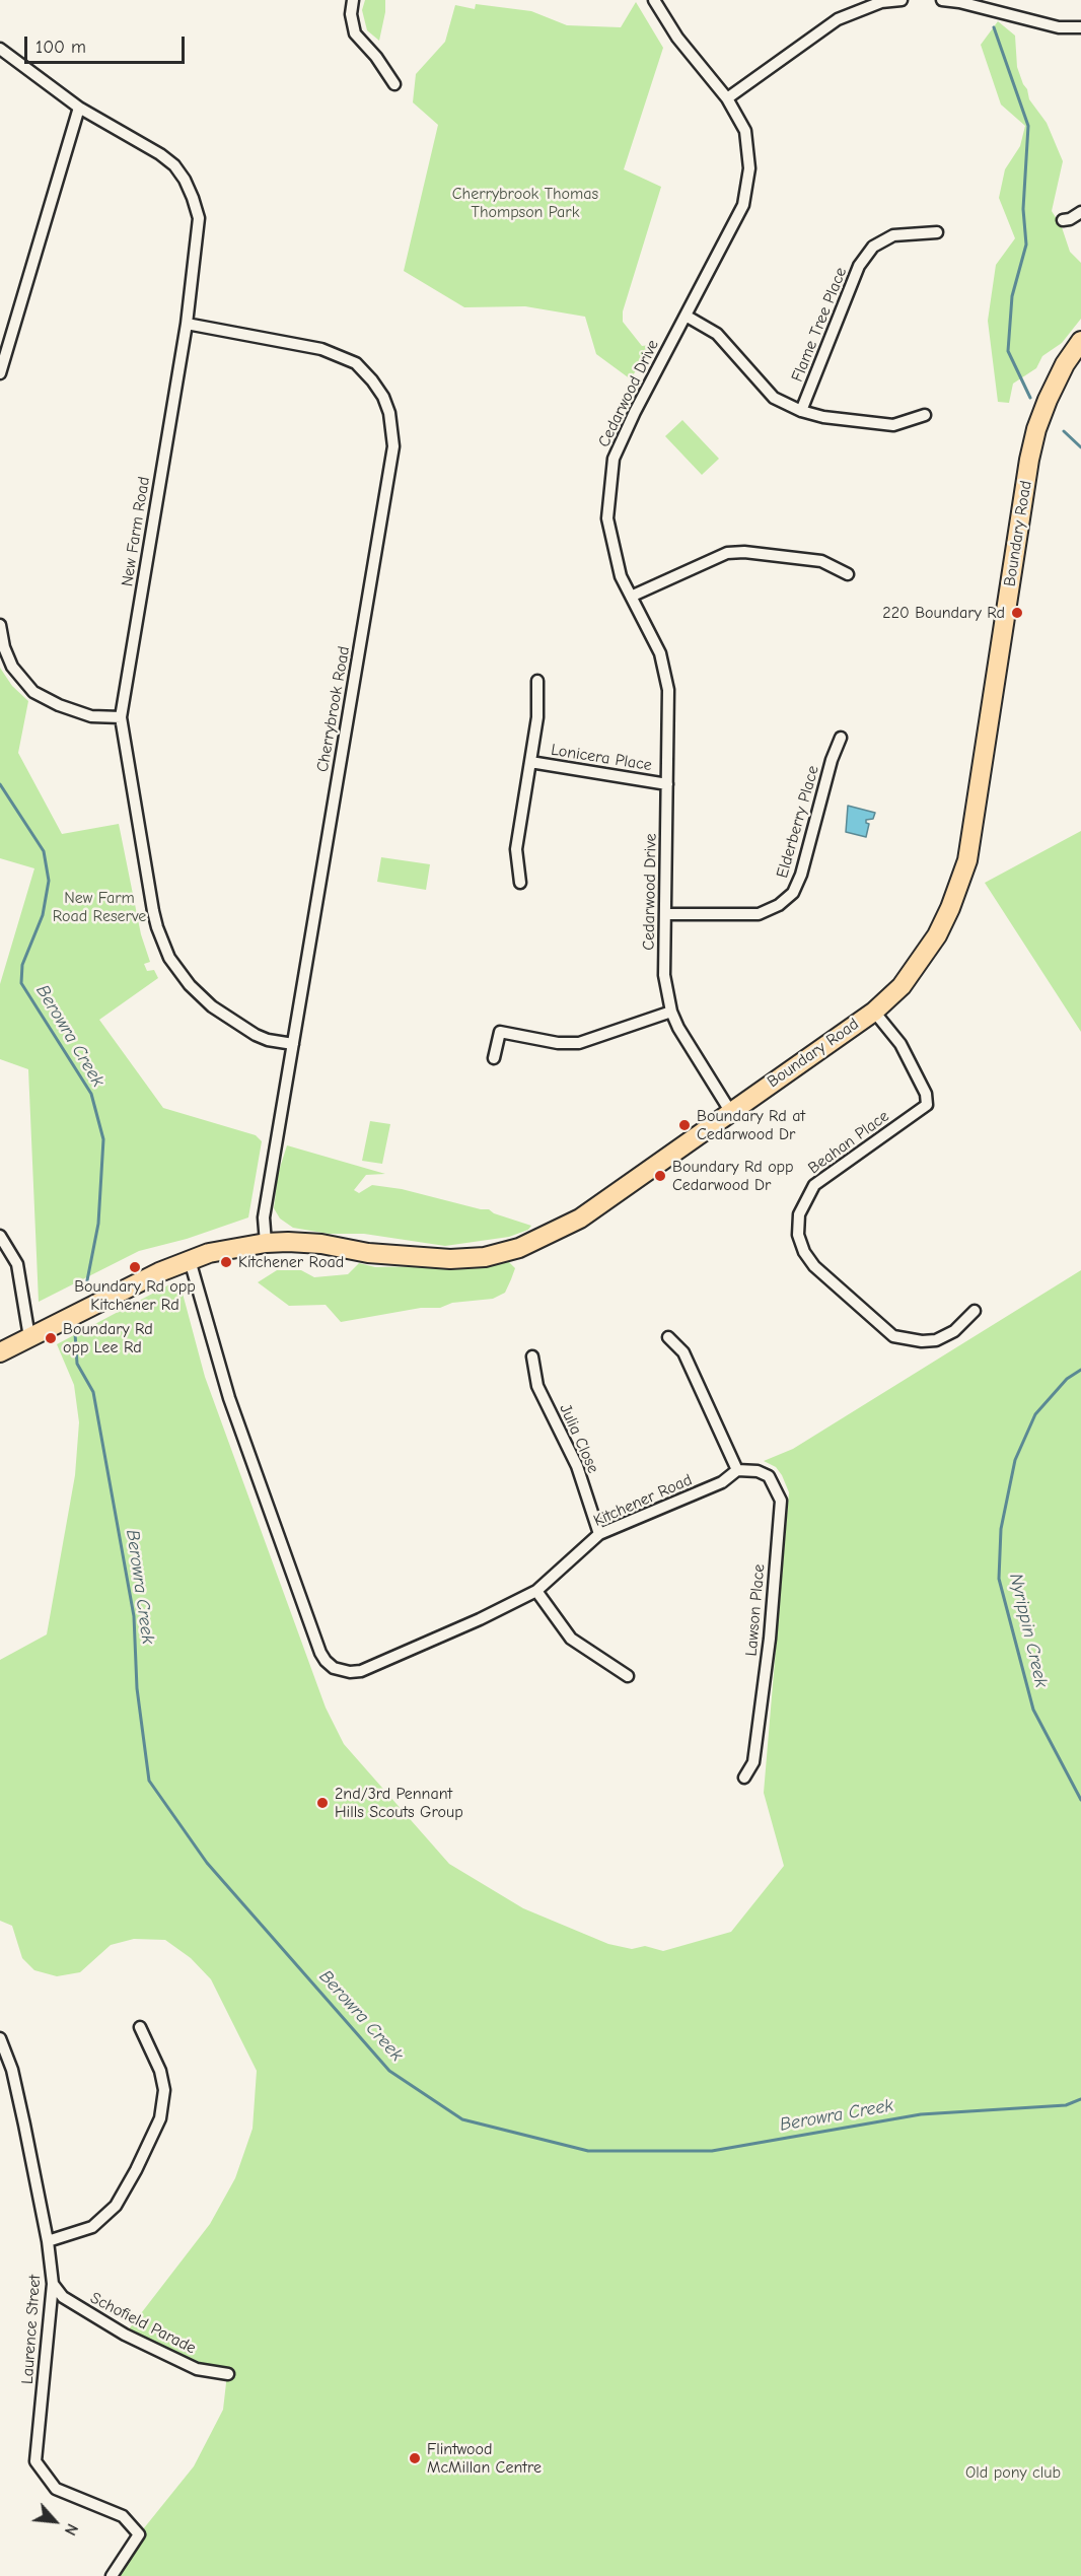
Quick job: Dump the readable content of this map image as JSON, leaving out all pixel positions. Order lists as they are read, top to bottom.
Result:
{
  "streets": {
    "main road": ["Boundary Road"],
    "street": [
      "Flame Tree Place",
      "Cedarwood Drive",
      "New Farm Road",
      "Cherrybrook Road",
      "Lonicera Place",
      "Elderberry Place",
      "Beahan Place",
      "Julia Close",
      "Kitchener Road",
      "Lawson Place",
      "Schofield Parade",
      "Laurence Street"
    ]
  },
  "crossings": [
    ["Cedarwood Drive", "Boundary Road"],
    ["Cedarwood Drive", "Lonicera Place"],
    ["Cedarwood Drive", "Elderberry Place"],
    ["New Farm Road", "Cherrybrook Road"],
    ["Boundary Road", "Cherrybrook Road"],
    ["Boundary Road", "Beahan Place"],
    ["Boundary Road", "Kitchener Road"],
    ["Julia Close", "Kitchener Road"],
    ["Kitchener Road", "Lawson Place"],
    ["Schofield Parade", "Laurence Street"]
  ],
  "water": ["Berowra Creek", "Nyrippin Creek"],
  "parks": ["Cherrybrook Thomas Thompson Park", "New Farm Road Reserve", "Old pony club"],
  "places": [
    "220 Boundary Rd",
    "Boundary Rd at Cedarwood Dr",
    "Boundary Rd opp Cedarwood Dr",
    "Kitchener Road",
    "Boundary Rd opp Kitchener Rd",
    "Boundary Rd opp Lee Rd",
    "2nd/3rd Pennant Hills Scouts Group",
    "Flintwood McMillan Centre"
  ],
  "scale_bar": "100 m",
  "north": "bottom right"
}
